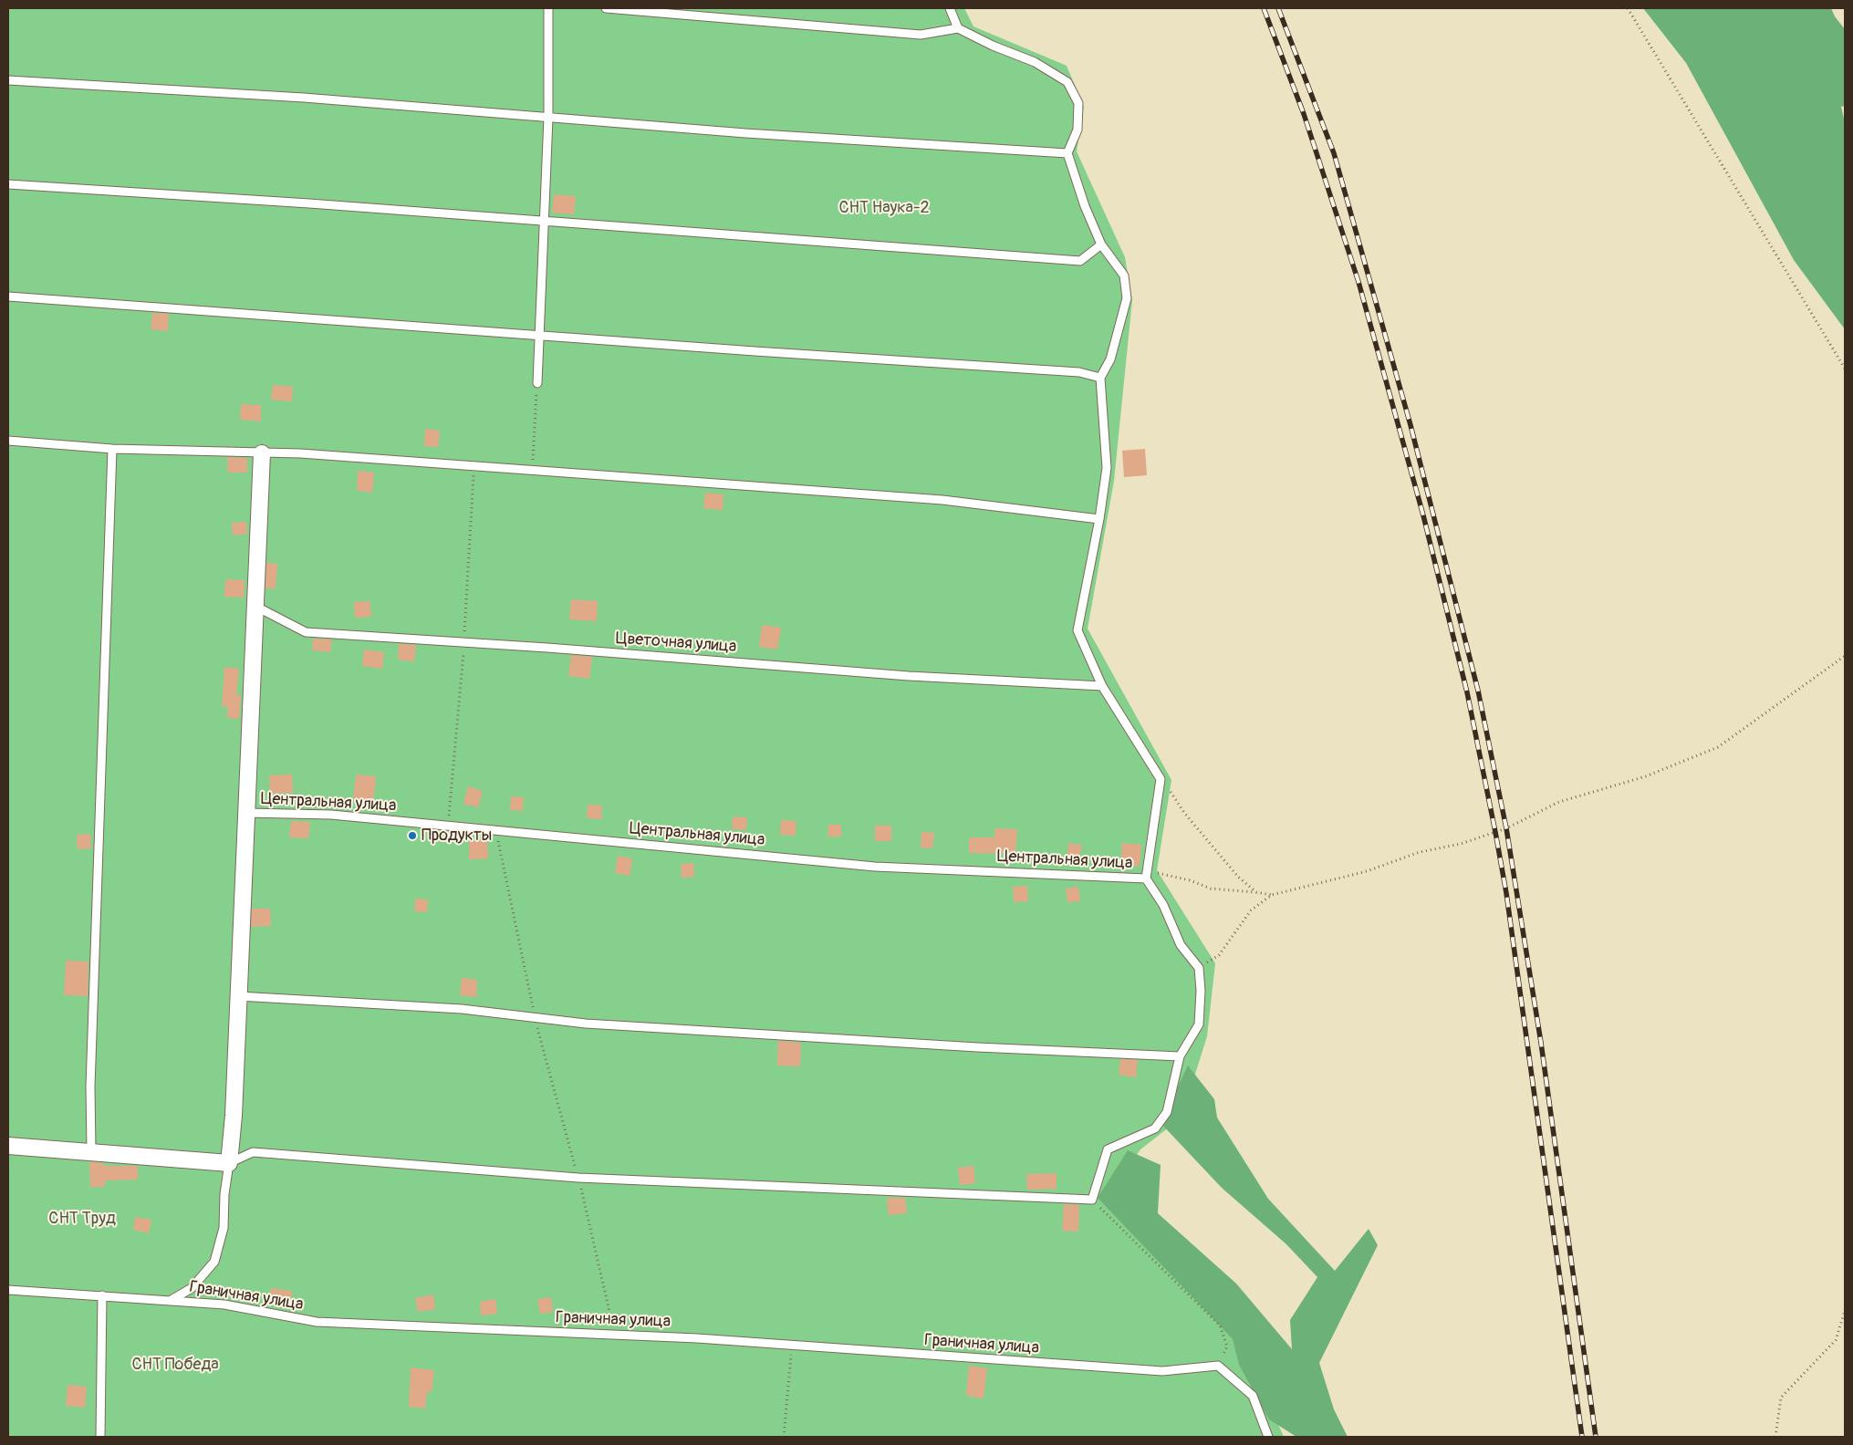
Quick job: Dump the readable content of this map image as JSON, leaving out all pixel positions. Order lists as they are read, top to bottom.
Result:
{
  "streets": {
    "lane": ["Цветочная улица", "Центральная улица", "Граничная улица"]
  },
  "parks": ["СНТ Наука-2", "СНТ Труд", "СНТ Победа"],
  "places": ["Продукты"]
}
